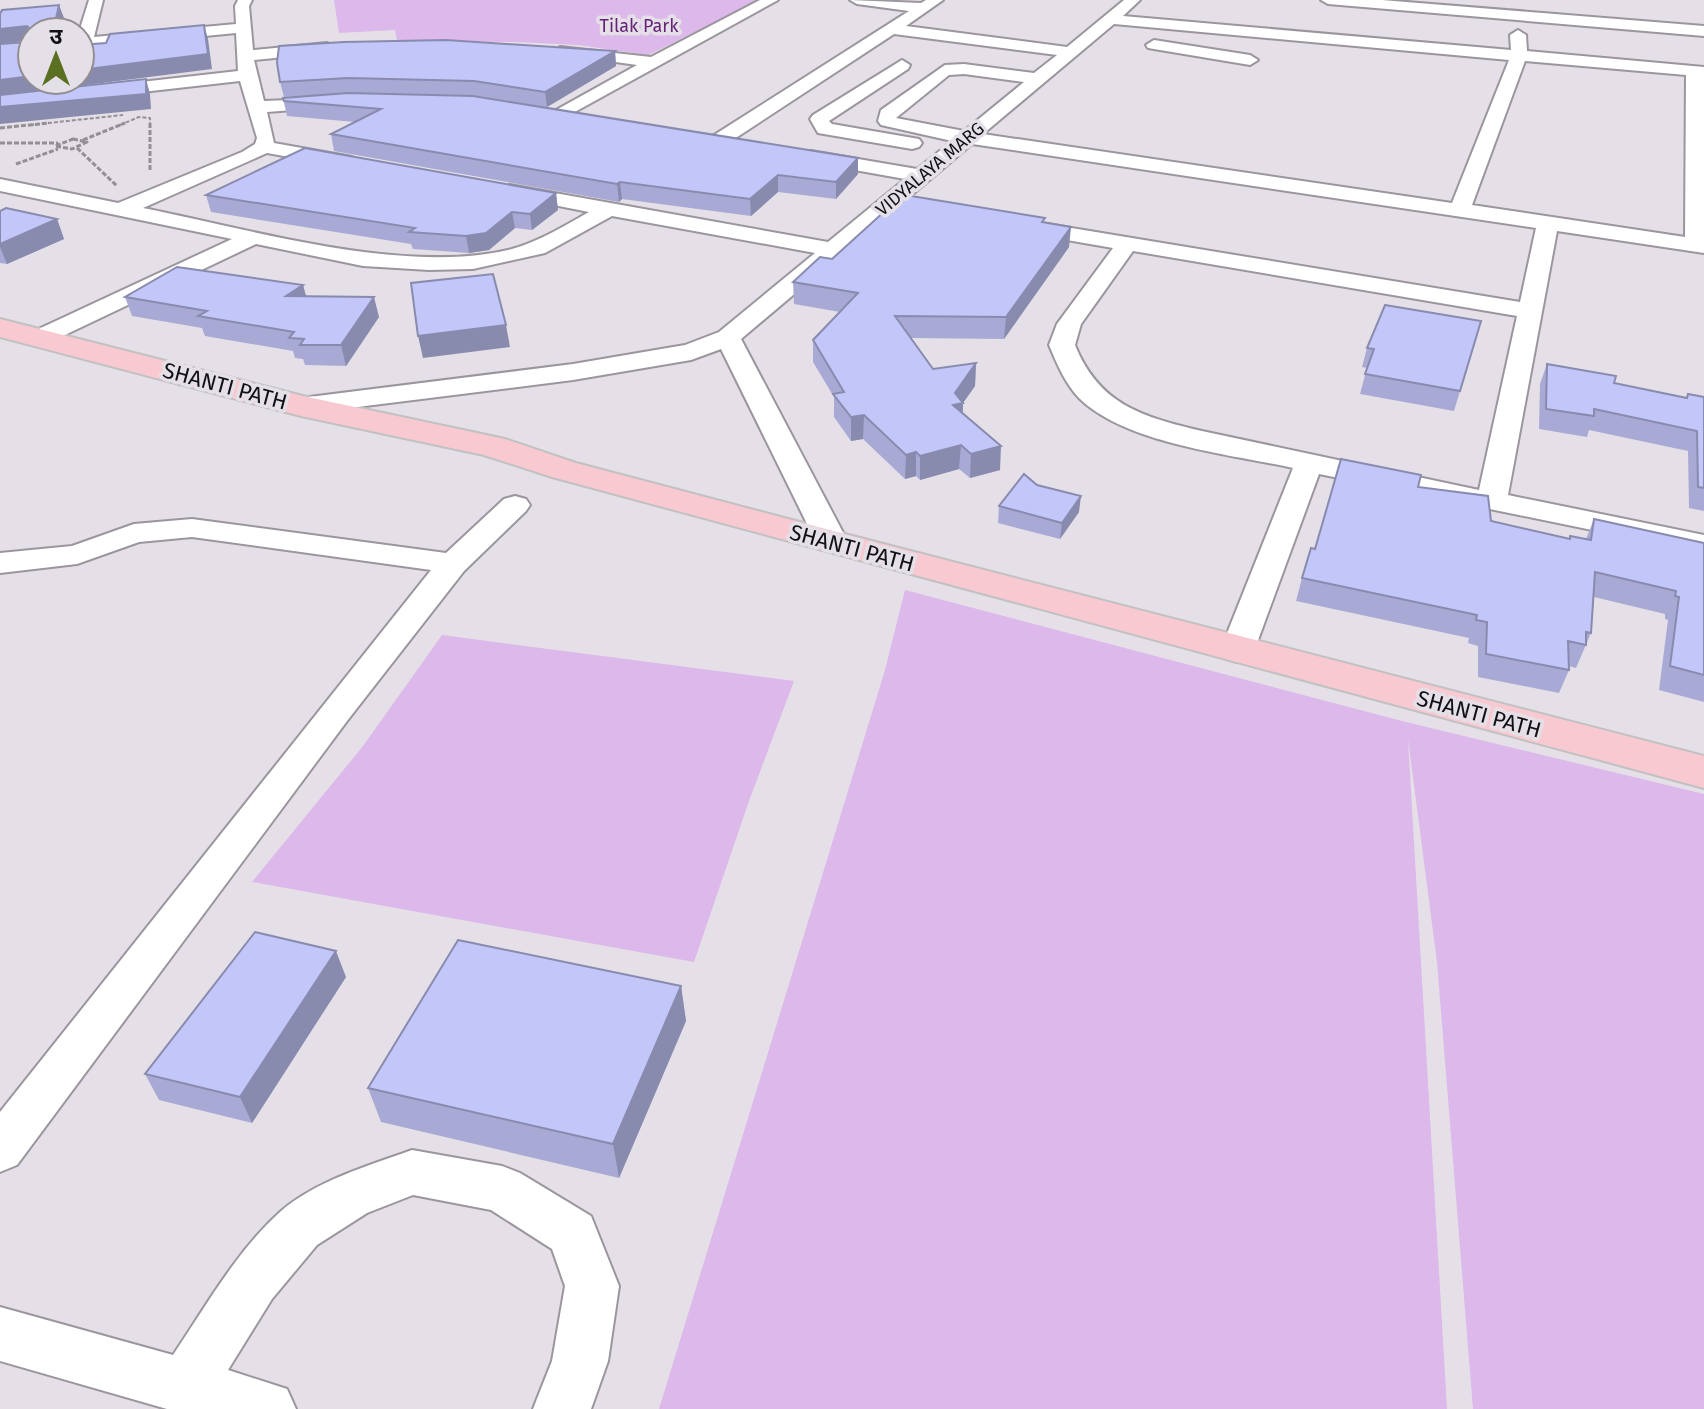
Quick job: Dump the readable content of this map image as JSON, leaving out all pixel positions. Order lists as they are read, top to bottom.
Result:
{
  "streets": {
    "main road": ["SHANTI PATH"],
    "street": ["VIDYALAYA MARG"]
  },
  "crossings": [
    ["VIDYALAYA MARG", "SHANTI PATH"]
  ],
  "parks": ["Tilak Park"],
  "north": "top"
}
